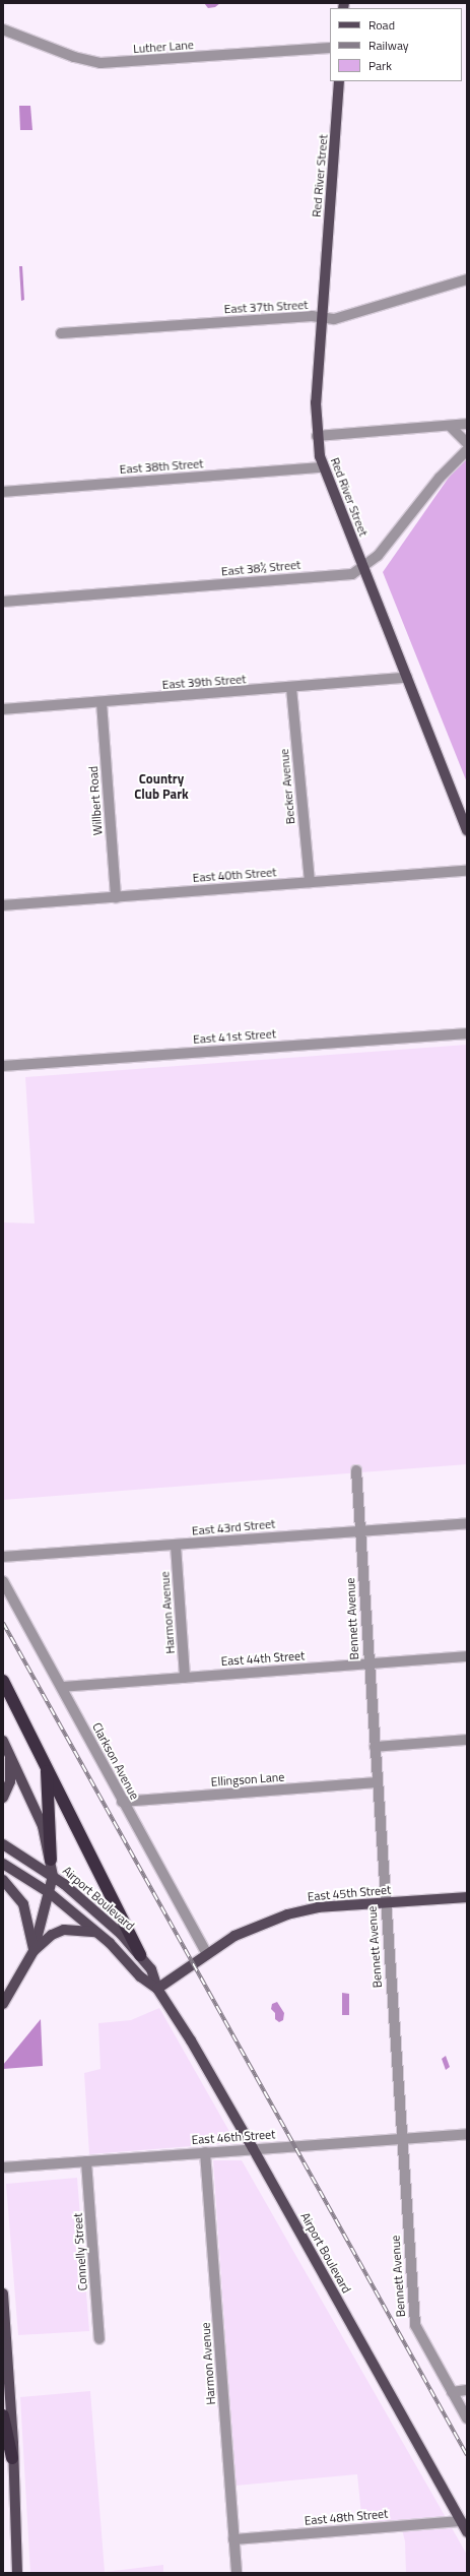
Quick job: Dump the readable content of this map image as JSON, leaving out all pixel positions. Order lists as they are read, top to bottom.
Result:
{
  "streets": {
    "main road": ["Red River Street", "East 45th Street", "Airport Boulevard"],
    "street": [
      "Luther Lane",
      "East 37th Street",
      "East 38th Street",
      "East 38½ Street",
      "East 39th Street",
      "Becker Avenue",
      "Willbert Road",
      "East 40th Street",
      "East 41st Street",
      "East 43rd Street",
      "Harmon Avenue",
      "Bennett Avenue",
      "East 44th Street",
      "Clarkson Avenue",
      "Ellingson Lane",
      "East 46th Street",
      "Connelly Street",
      "East 48th Street"
    ]
  },
  "crossings": [
    ["Red River Street", "East 37th Street"],
    ["Red River Street", "East 38th Street"],
    ["Red River Street", "East 38½ Street"],
    ["Red River Street", "East 39th Street"],
    ["East 39th Street", "Becker Avenue"],
    ["East 39th Street", "Willbert Road"],
    ["Becker Avenue", "East 40th Street"],
    ["Willbert Road", "East 40th Street"],
    ["East 43rd Street", "Harmon Avenue"],
    ["East 43rd Street", "Bennett Avenue"],
    ["Harmon Avenue", "East 44th Street"],
    ["Harmon Avenue", "East 46th Street"],
    ["Harmon Avenue", "East 48th Street"],
    ["Bennett Avenue", "East 44th Street"],
    ["Bennett Avenue", "Ellingson Lane"],
    ["Bennett Avenue", "East 45th Street"],
    ["Bennett Avenue", "East 46th Street"],
    ["East 44th Street", "Clarkson Avenue"],
    ["Clarkson Avenue", "Ellingson Lane"],
    ["Clarkson Avenue", "East 45th Street"],
    ["East 45th Street", "Airport Boulevard"],
    ["Airport Boulevard", "East 46th Street"],
    ["Airport Boulevard", "East 48th Street"],
    ["East 46th Street", "Connelly Street"]
  ],
  "districts": ["Country Club Park"],
  "legend": ["Road", "Railway", "Park"]
}
